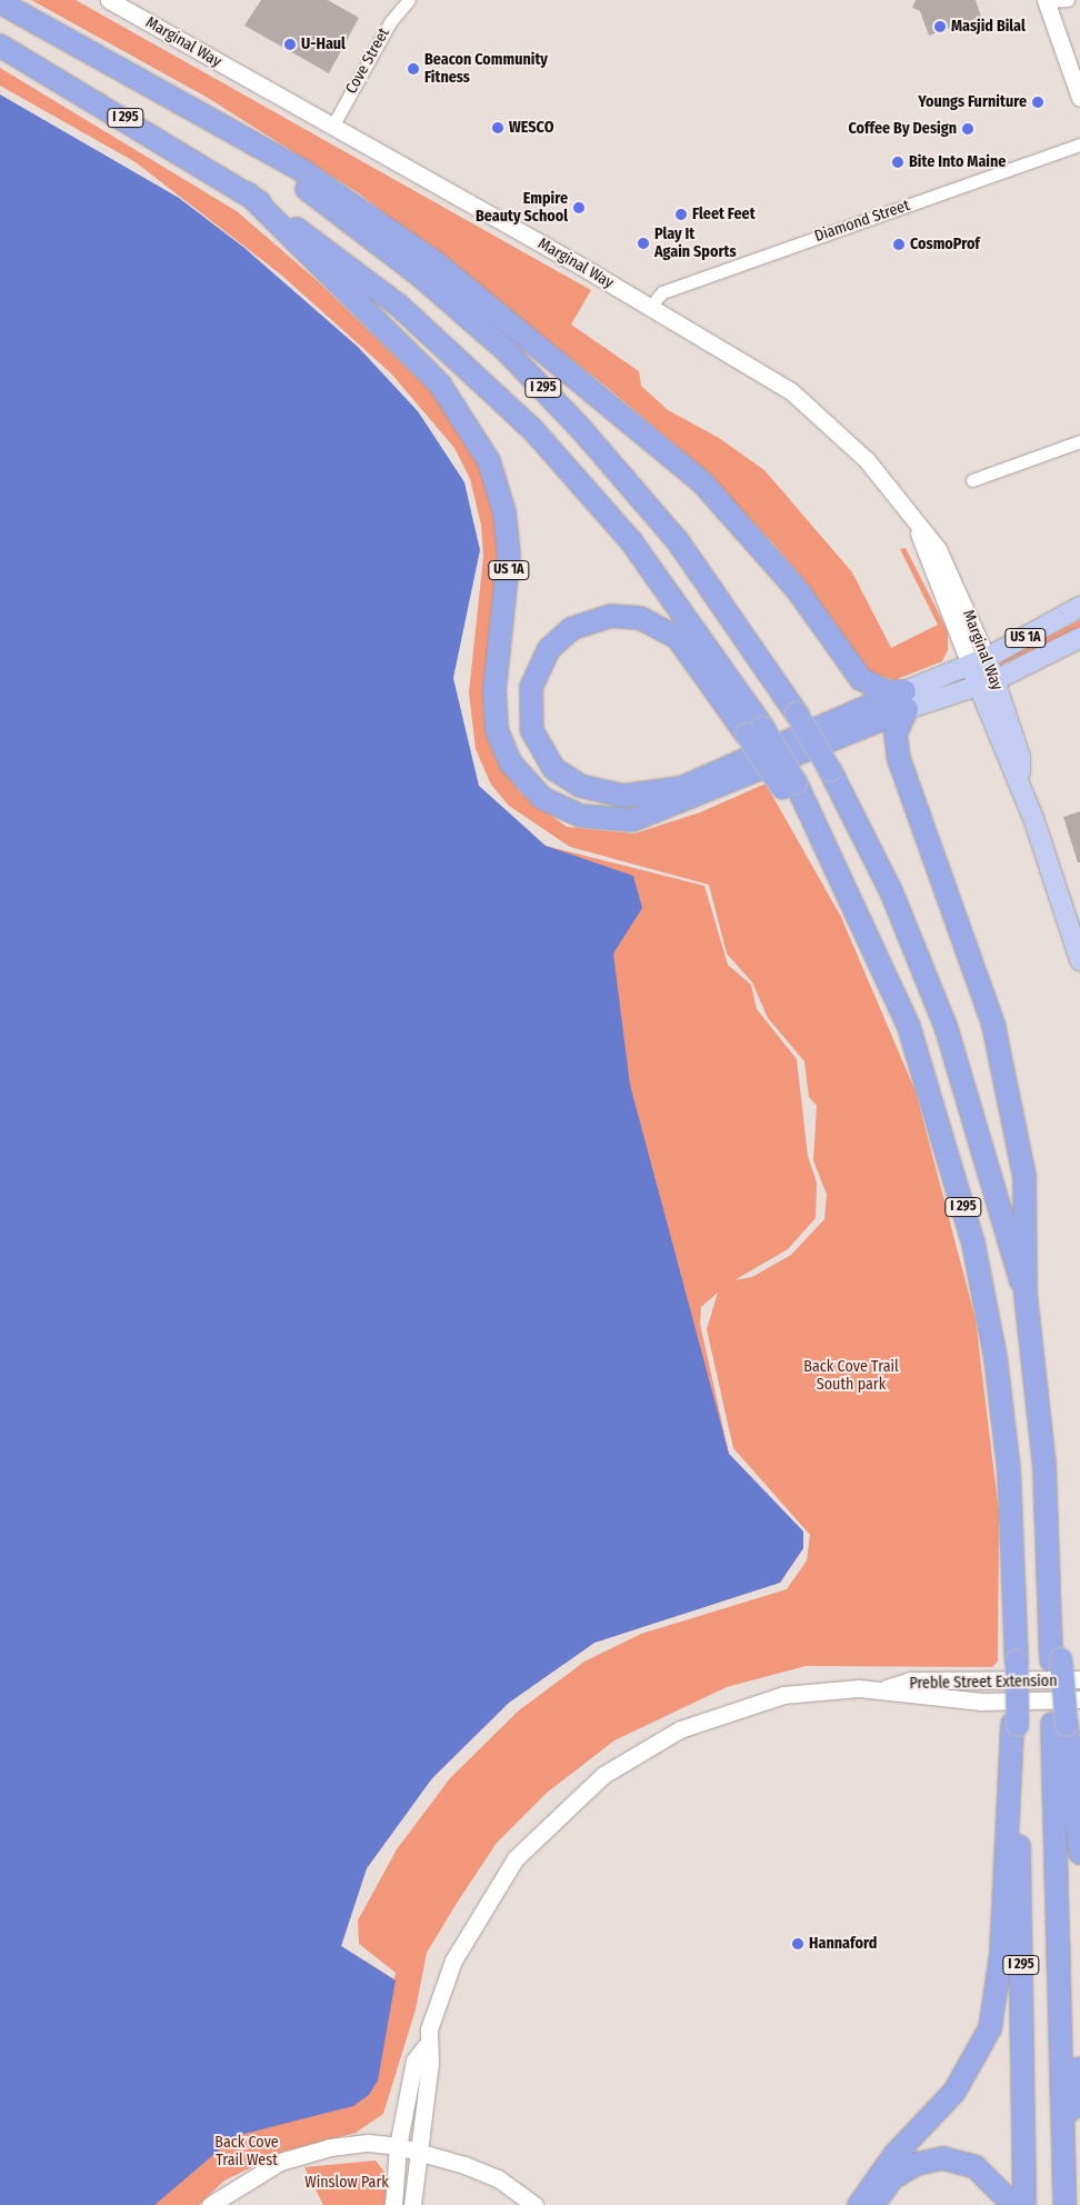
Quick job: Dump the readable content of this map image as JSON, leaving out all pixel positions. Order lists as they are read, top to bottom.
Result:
{
  "streets": {
    "highway": ["I 295", "US 1A"],
    "main road": ["Marginal Way"],
    "street": ["Cove Street", "Diamond Street", "Preble Street Extension"]
  },
  "crossings": [
    ["Marginal Way", "Cove Street"],
    ["Marginal Way", "Diamond Street"],
    ["Marginal Way", "US 1A"],
    ["I 295", "US 1A"]
  ],
  "parks": ["Back Cove Trail South park", "Back Cove Trail West", "Winslow Park"],
  "places": [
    "Masjid Bilal",
    "U-Haul",
    "Beacon Community Fitness",
    "Youngs Furniture",
    "WESCO",
    "Coffee By Design",
    "Bite Into Maine",
    "Empire Beauty School",
    "Fleet Feet",
    "Play It Again Sports",
    "CosmoProf",
    "Hannaford"
  ]
}
